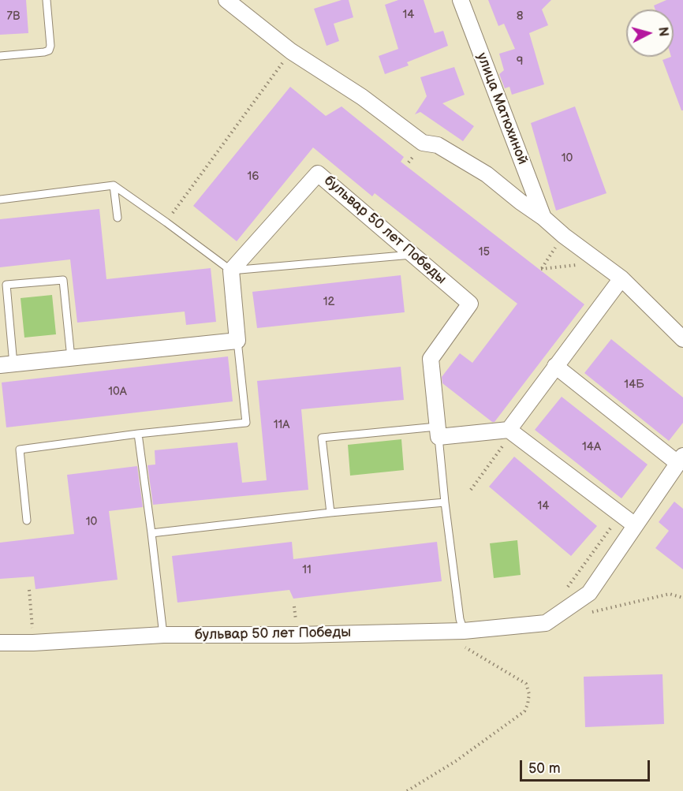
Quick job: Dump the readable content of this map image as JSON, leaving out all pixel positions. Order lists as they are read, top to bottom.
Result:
{
  "streets": {
    "street": ["улица Матюхиной", "бульвар 50 лет Победы"]
  },
  "house_numbers": [
    "14",
    "7В",
    "8",
    "9",
    "10",
    "16",
    "15",
    "12",
    "14Б",
    "10А",
    "11А",
    "14А",
    "14",
    "10",
    "11"
  ],
  "scale_bar": "50 m",
  "north": "right"
}
